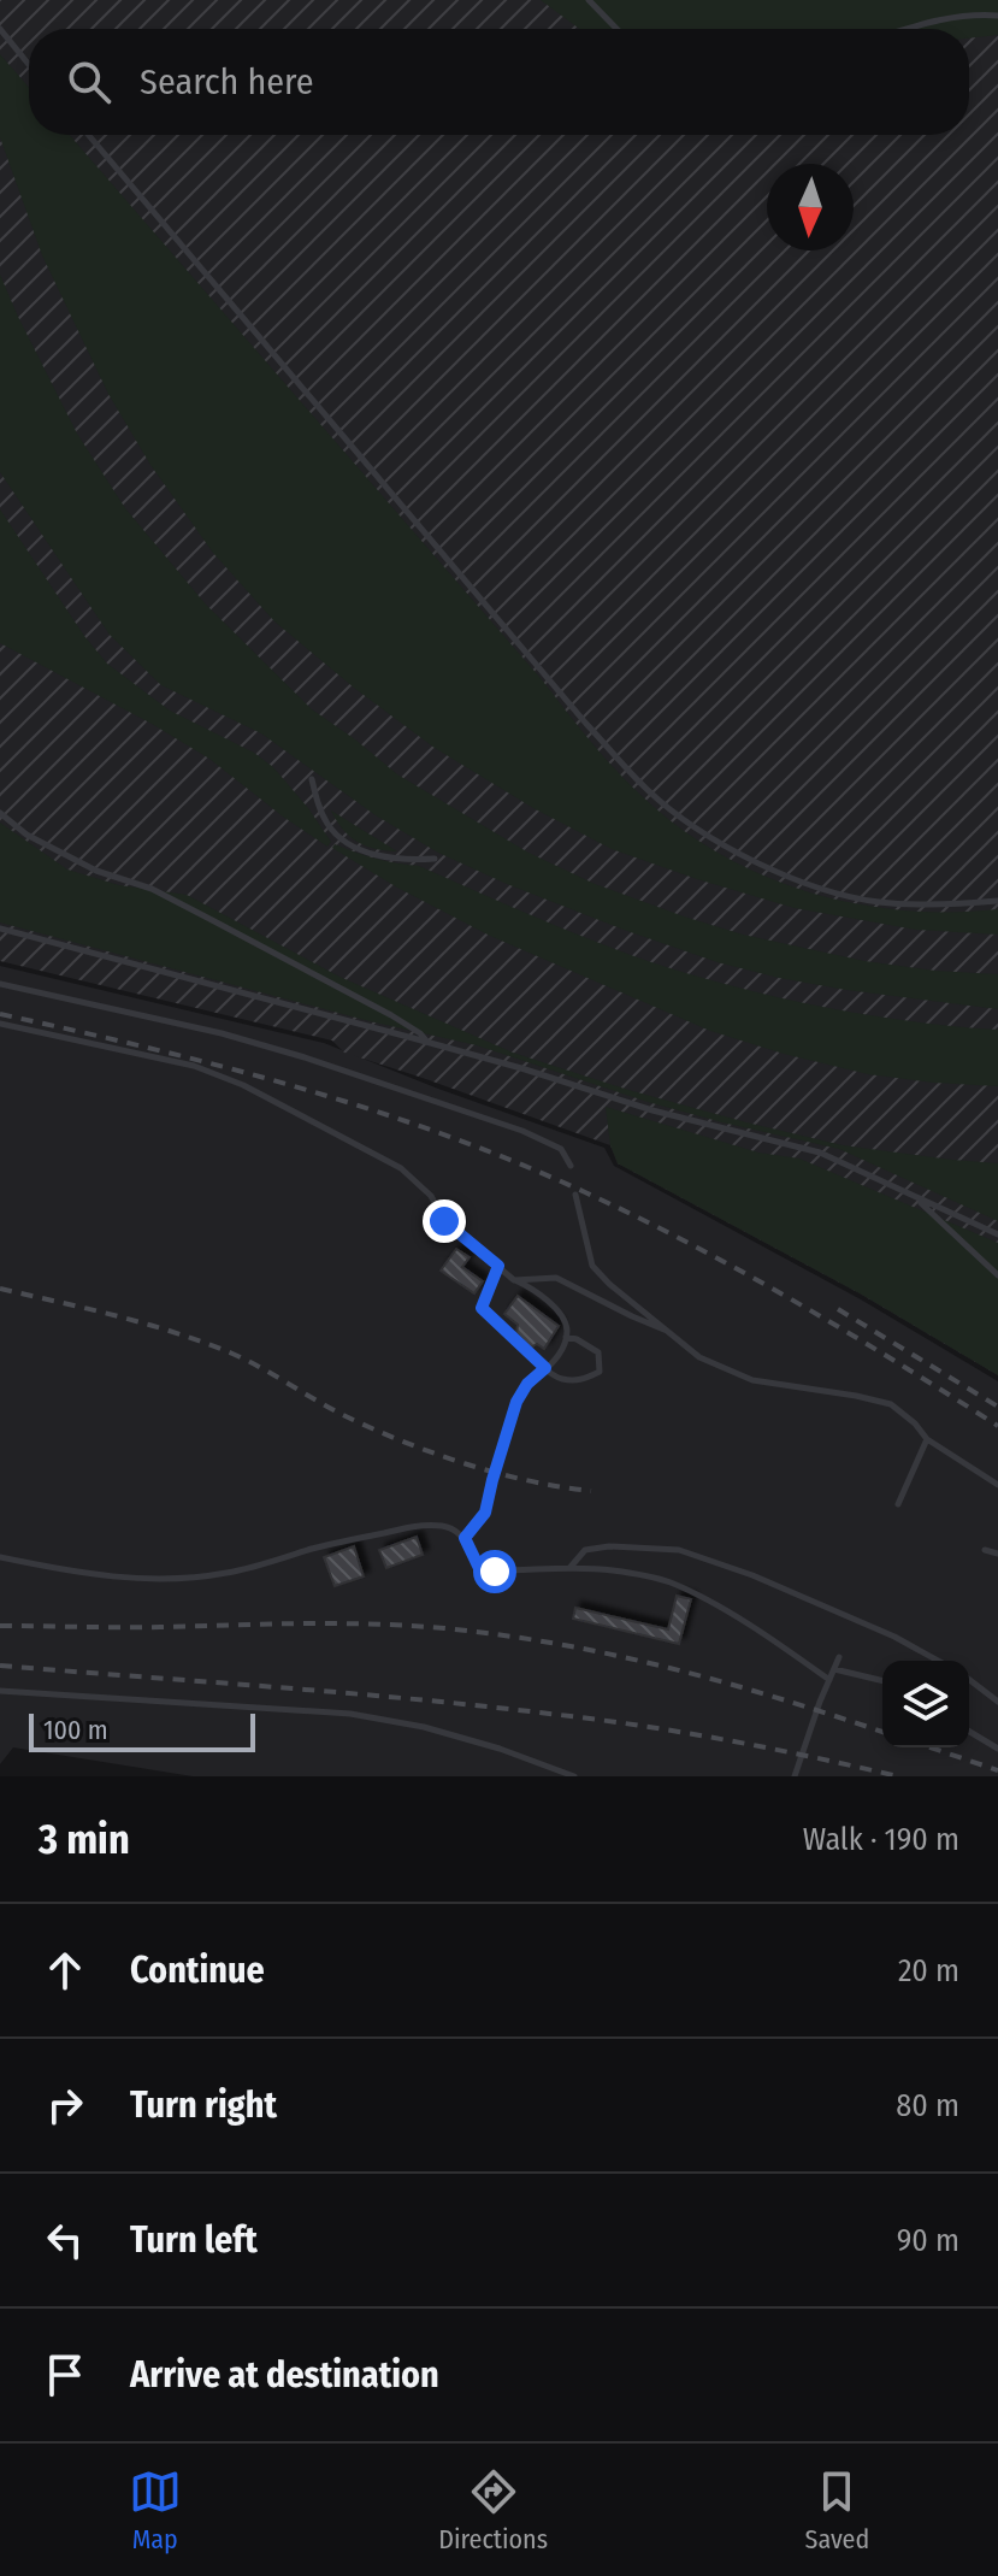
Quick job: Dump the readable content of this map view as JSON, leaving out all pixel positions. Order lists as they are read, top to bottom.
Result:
{
  "scale_bar": "100 m",
  "north": "bottom",
  "page": {
    "search": "Search here",
    "scale": "100 m",
    "heading": ["3 min", "Walk · 190 m"],
    "list": [
      ["Continue", "20 m"],
      ["Turn right", "80 m"],
      ["Turn left", "90 m"],
      "Arrive at destination"
    ],
    "nav": ["Map", "Directions", "Saved"]
  }
}
